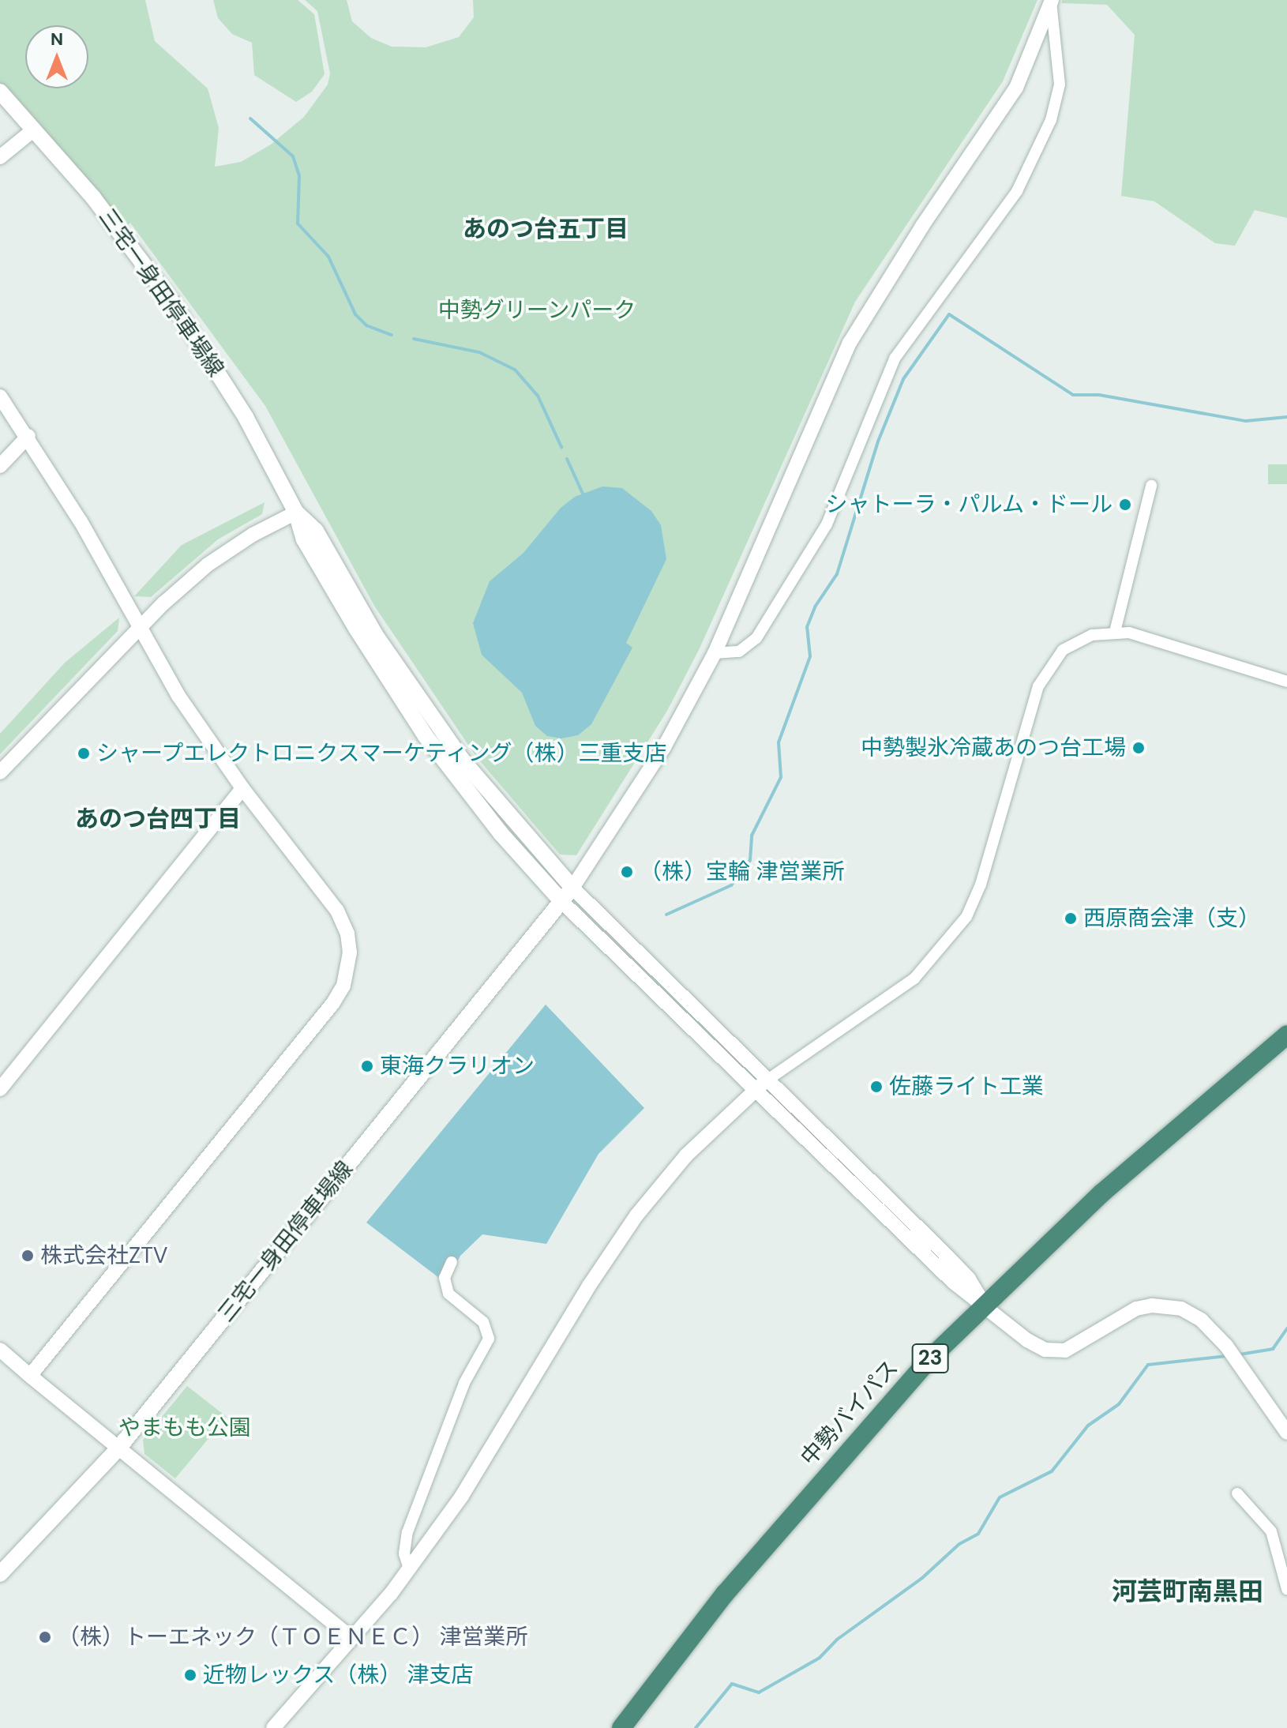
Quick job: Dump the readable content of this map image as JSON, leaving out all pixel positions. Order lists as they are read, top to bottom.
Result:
{
  "streets": {
    "highway": ["23", "中勢バイパス"],
    "main road": ["三宅一身田停車場線"]
  },
  "districts": ["あのつ台五丁目", "あのつ台四丁目", "河芸町南黒田"],
  "parks": ["中勢グリーンパーク", "やまもも公園"],
  "places": [
    "シャトーラ・パルム・ドール",
    "中勢製氷冷蔵あのつ台工場",
    "シャープエレクトロニクスマーケティング（株）三重支店",
    "（株）宝輪 津営業所",
    "西原商会津（支）",
    "東海クラリオン",
    "佐藤ライト工業",
    "株式会社ZTV",
    "（株）トーエネック（ＴＯＥＮＥＣ） 津営業所",
    "近物レックス（株） 津支店"
  ],
  "north": "top"
}
